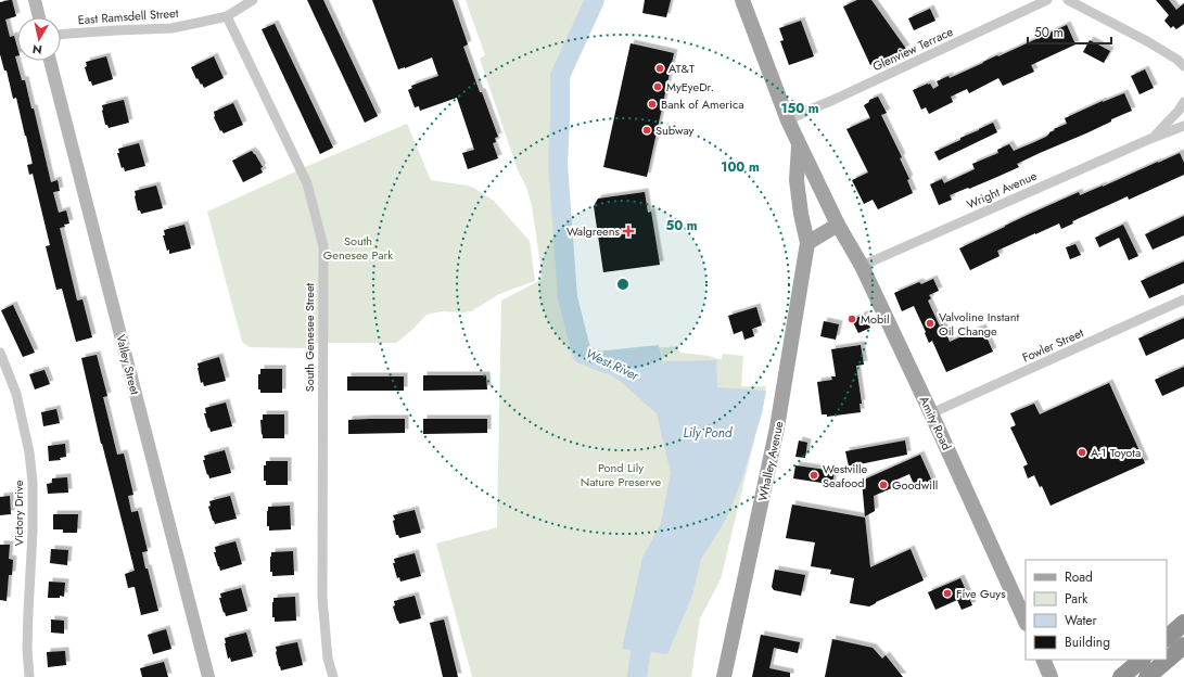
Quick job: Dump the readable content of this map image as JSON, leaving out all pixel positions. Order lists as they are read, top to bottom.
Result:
{
  "streets": {
    "main road": ["Amity Road", "Whalley Avenue"],
    "street": [
      "East Ramsdell Street",
      "Glenview Terrace",
      "Wright Avenue",
      "South Genesee Street",
      "Fowler Street",
      "Valley Street",
      "Victory Drive"
    ]
  },
  "crossings": [
    ["East Ramsdell Street", "South Genesee Street"],
    ["Glenview Terrace", "Whalley Avenue"],
    ["Wright Avenue", "Amity Road"],
    ["Fowler Street", "Amity Road"],
    ["Amity Road", "Whalley Avenue"]
  ],
  "water": ["West River", "Lily Pond"],
  "parks": ["South Genesee Park", "Pond Lily Nature Preserve"],
  "places": {
    "other": [
      "AT&T",
      "MyEyeDr.",
      "Bank of America",
      "Subway",
      "Mobil",
      "Valvoline Instant Oil Change",
      "A-1 Toyota",
      "Westville Seafood",
      "Goodwill",
      "Five Guys"
    ],
    "health": ["Walgreens"]
  },
  "legend": [
    "Road",
    "Park",
    "Water",
    "Building"
  ],
  "scale_bar": "50 m",
  "north": "bottom",
  "rings": ["150 m", "100 m", "50 m"]
}
